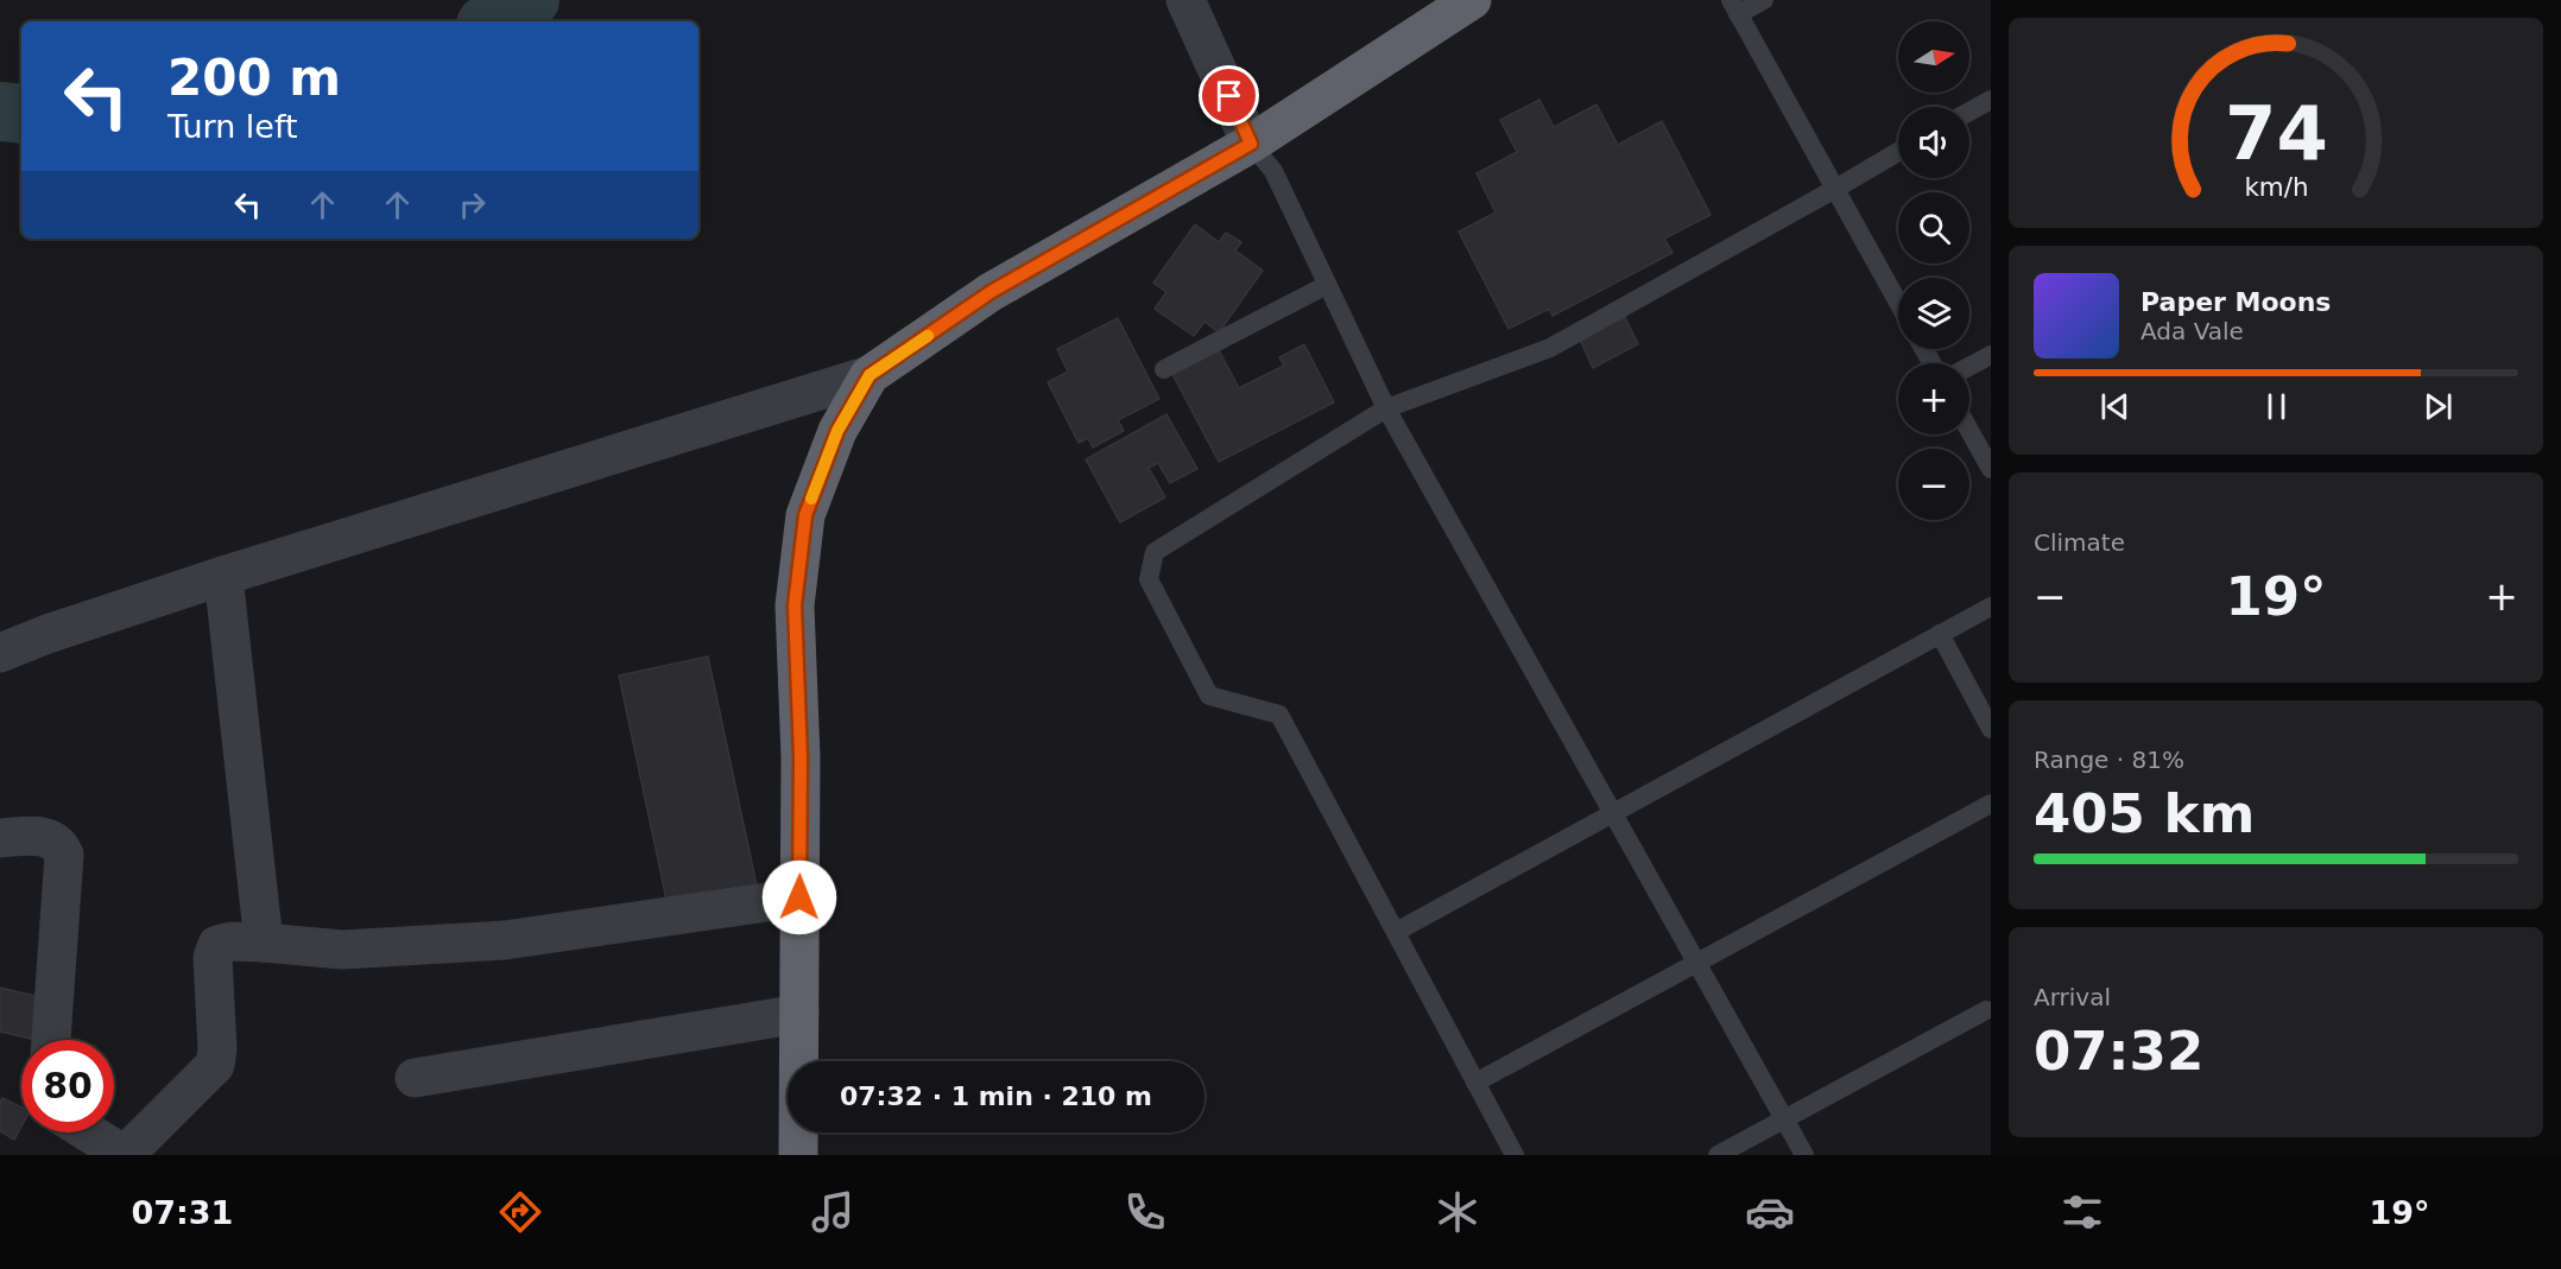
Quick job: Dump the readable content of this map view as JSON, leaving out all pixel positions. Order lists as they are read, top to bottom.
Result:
{
  "north": "right",
  "page": {
    "map_buttons": ["+", "−"],
    "turn": ["200 m", "Turn left"],
    "song": ["Paper Moons", "Ada Vale"],
    "tile": [
      "Climate",
      ["Range · 81%", "405 km"],
      ["Arrival", "07:32"]
    ],
    "heat": ["−", "19°", "+"],
    "limit": "80",
    "trip": "07:32 · 1 min · 210 m",
    "tabs": ["07:31", "19°"],
    "gauge": ["74", "km/h"]
  }
}
